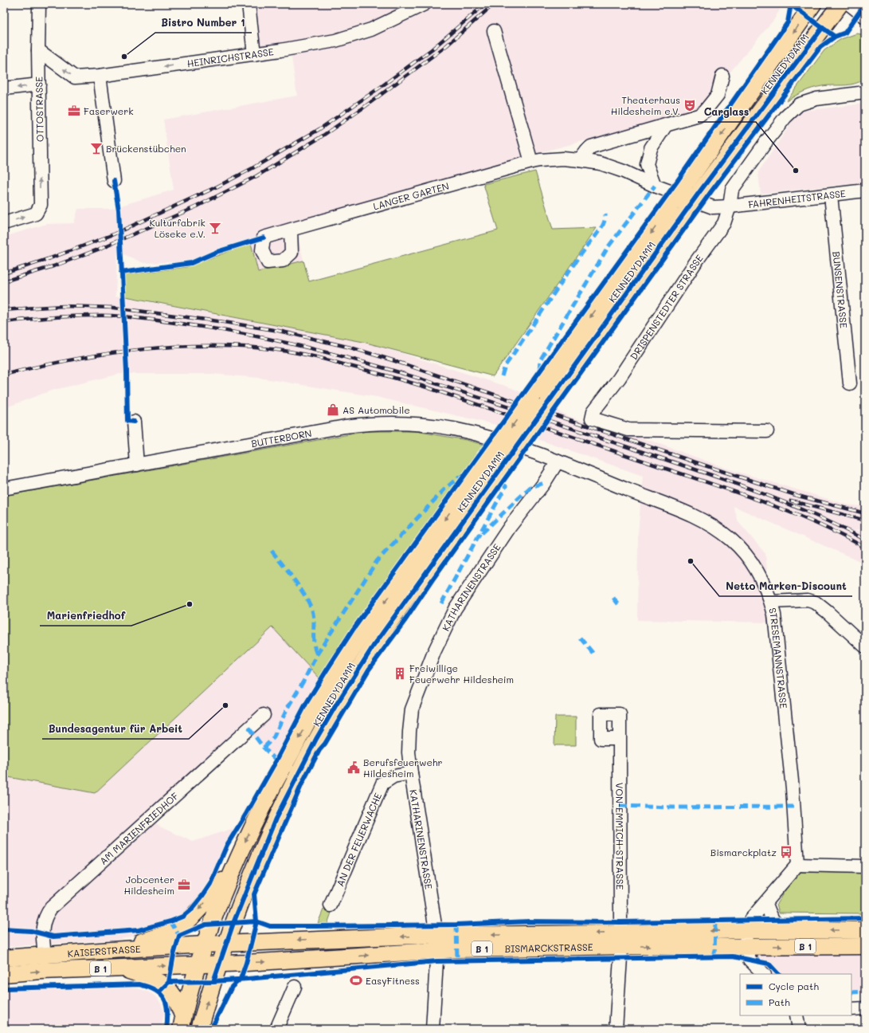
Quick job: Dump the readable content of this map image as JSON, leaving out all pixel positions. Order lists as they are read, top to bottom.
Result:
{
  "streets": {
    "main road": [
      "KENNEDYDAMM",
      "B 1",
      "BISMARCKSTRASSE",
      "KAISERSTRASSE"
    ],
    "street": [
      "HEINRICHSTRASSE",
      "OTTOSTRASSE",
      "LANGER GARTEN",
      "FAHRENHEITSTRASSE",
      "BUNSENSTRASSE",
      "DRISPENSTEDTER STRASSE",
      "BUTTERBORN",
      "KATHARINENSTRASSE",
      "STRESEMANNSTRASSE",
      "AM MARIENFRIEDHOF",
      "VON-EMMICH-STRASSE",
      "AN DER FEUERWACHE"
    ]
  },
  "crossings": [
    ["HEINRICHSTRASSE", "OTTOSTRASSE"],
    ["KENNEDYDAMM", "B 1"],
    ["KENNEDYDAMM", "BISMARCKSTRASSE"],
    ["KENNEDYDAMM", "KAISERSTRASSE"],
    ["LANGER GARTEN", "FAHRENHEITSTRASSE"],
    ["LANGER GARTEN", "DRISPENSTEDTER STRASSE"],
    ["FAHRENHEITSTRASSE", "BUNSENSTRASSE"],
    ["FAHRENHEITSTRASSE", "DRISPENSTEDTER STRASSE"],
    ["BUTTERBORN", "KATHARINENSTRASSE"],
    ["BUTTERBORN", "STRESEMANNSTRASSE"],
    ["KATHARINENSTRASSE", "STRESEMANNSTRASSE"],
    ["KATHARINENSTRASSE", "AN DER FEUERWACHE"],
    ["KATHARINENSTRASSE", "BISMARCKSTRASSE"],
    ["AM MARIENFRIEDHOF", "KAISERSTRASSE"],
    ["VON-EMMICH-STRASSE", "BISMARCKSTRASSE"],
    ["B 1", "BISMARCKSTRASSE"],
    ["B 1", "KAISERSTRASSE"]
  ],
  "one_way": ["HEINRICHSTRASSE"],
  "places": {
    "other": [
      "Bistro Number 1",
      "Carglass",
      "Netto Marken-Discount",
      "Marienfriedhof",
      "Bundesagentur für Arbeit"
    ],
    "theatre": ["Theaterhaus Hildesheim e.V."],
    "office": ["Faserwerk", "Jobcenter Hildesheim"],
    "bar": ["Brückenstübchen", "Kulturfabrik Löseke e.V."],
    "shop": ["AS Automobile"],
    "building": ["Freiwillige Feuerwehr Hildesheim"],
    "public building": ["Berufsfeuerwehr Hildesheim"],
    "bus stop": ["Bismarckplatz"],
    "sports": ["EasyFitness"]
  },
  "legend": ["Cycle path", "Path"]
}
